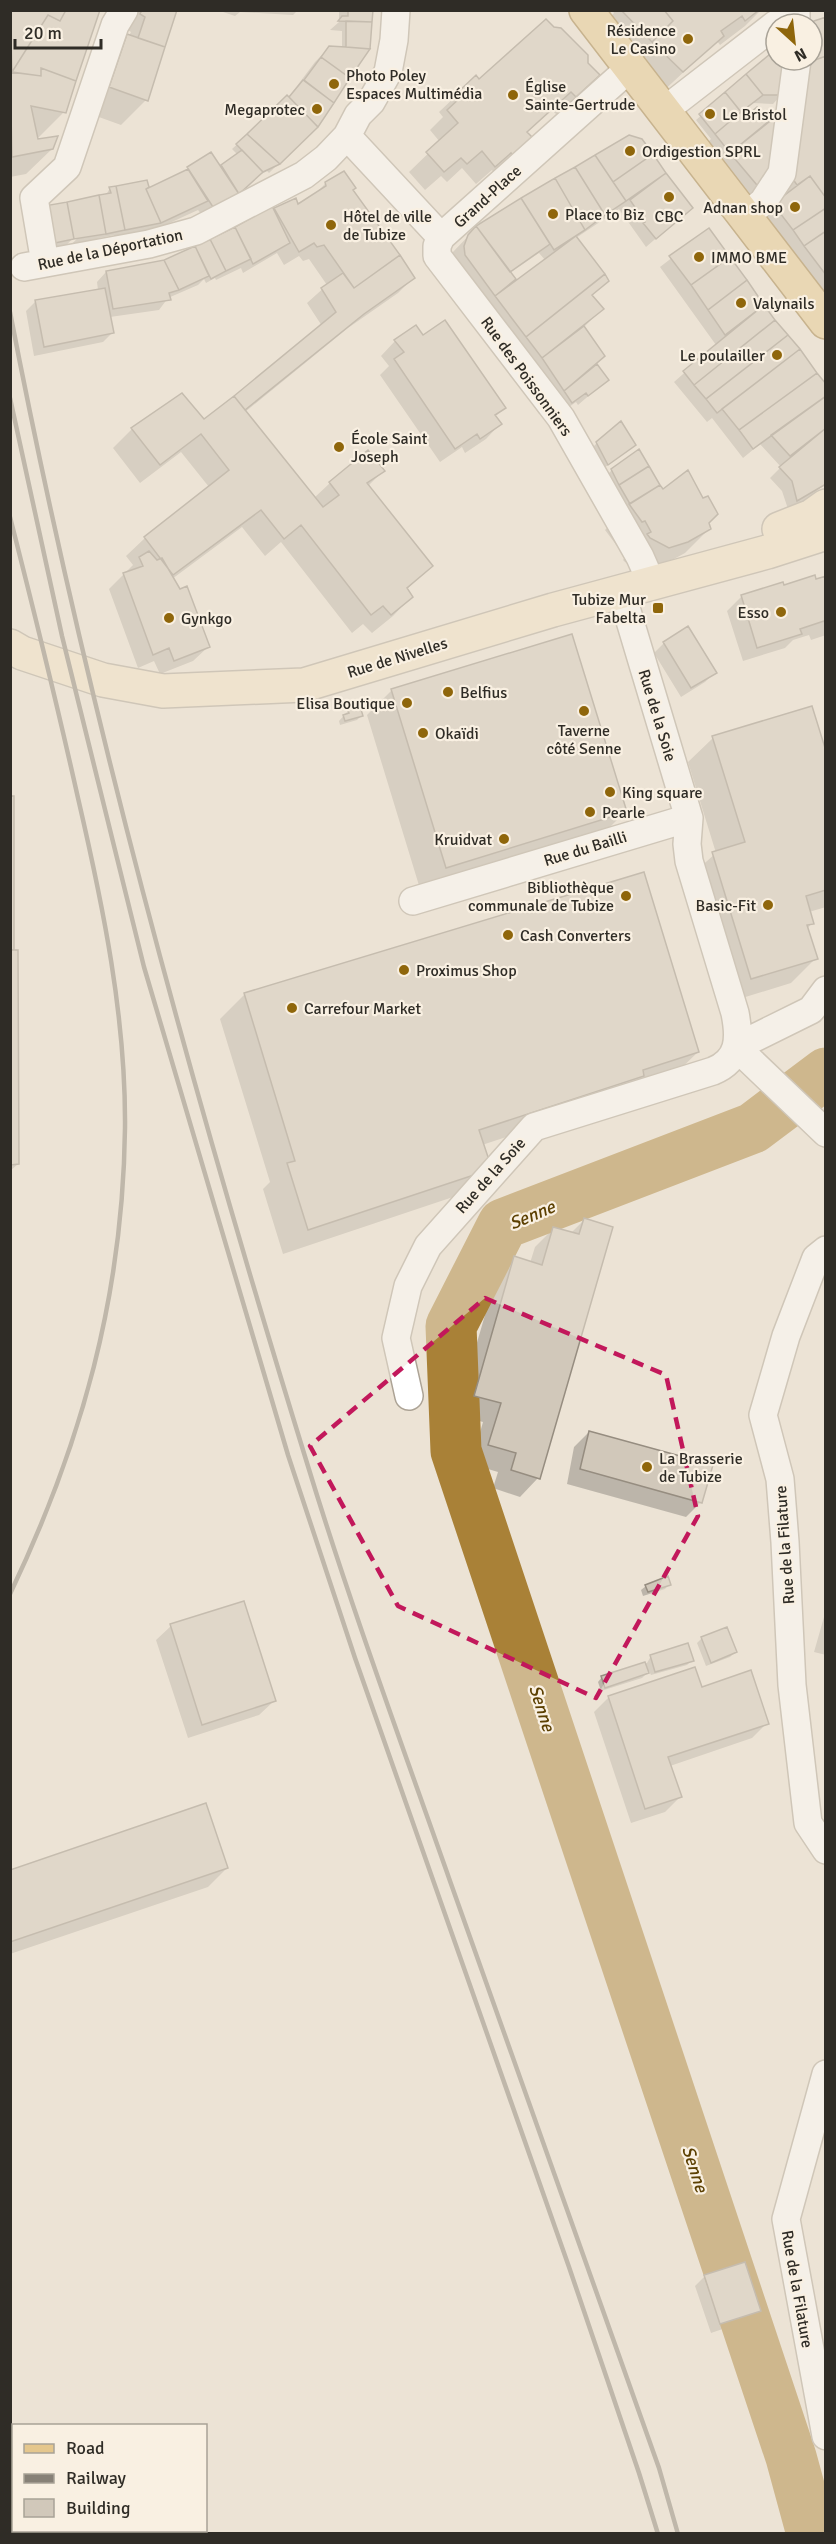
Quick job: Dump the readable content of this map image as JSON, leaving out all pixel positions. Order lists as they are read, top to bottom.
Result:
{
  "streets": {
    "main road": ["Rue de Nivelles"],
    "street": [
      "Grand-Place",
      "Rue de la Déportation",
      "Rue des Poissonniers",
      "Rue de la Soie",
      "Rue du Bailli",
      "Rue de la Filature"
    ]
  },
  "crossings": [
    ["Grand-Place", "Rue de la Déportation"],
    ["Grand-Place", "Rue des Poissonniers"],
    ["Rue des Poissonniers", "Rue de Nivelles"],
    ["Rue de Nivelles", "Rue de la Soie"],
    ["Rue de la Soie", "Rue du Bailli"]
  ],
  "water": ["Senne"],
  "places": {
    "other": [
      "Résidence Le Casino",
      "Photo Poley Espaces Multimédia",
      "Église Sainte-Gertrude",
      "Megaprotec",
      "Le Bristol",
      "Ordigestion SPRL",
      "CBC",
      "Adnan shop",
      "Place to Biz",
      "Hôtel de ville de Tubize",
      "IMMO BME",
      "Valynails",
      "Le poulailler",
      "École Saint Joseph",
      "Esso",
      "Gynkgo",
      "Belfius",
      "Elisa Boutique",
      "Taverne côté Senne",
      "Okaïdi",
      "King square",
      "Pearle",
      "Kruidvat",
      "Bibliothèque communale de Tubize",
      "Basic-Fit",
      "Cash Converters",
      "Proximus Shop",
      "Carrefour Market",
      "La Brasserie de Tubize"
    ],
    "transit": ["Tubize Mur Fabelta"]
  },
  "legend": ["Road", "Railway", "Building"],
  "scale_bar": "20 m",
  "north": "bottom right"
}
